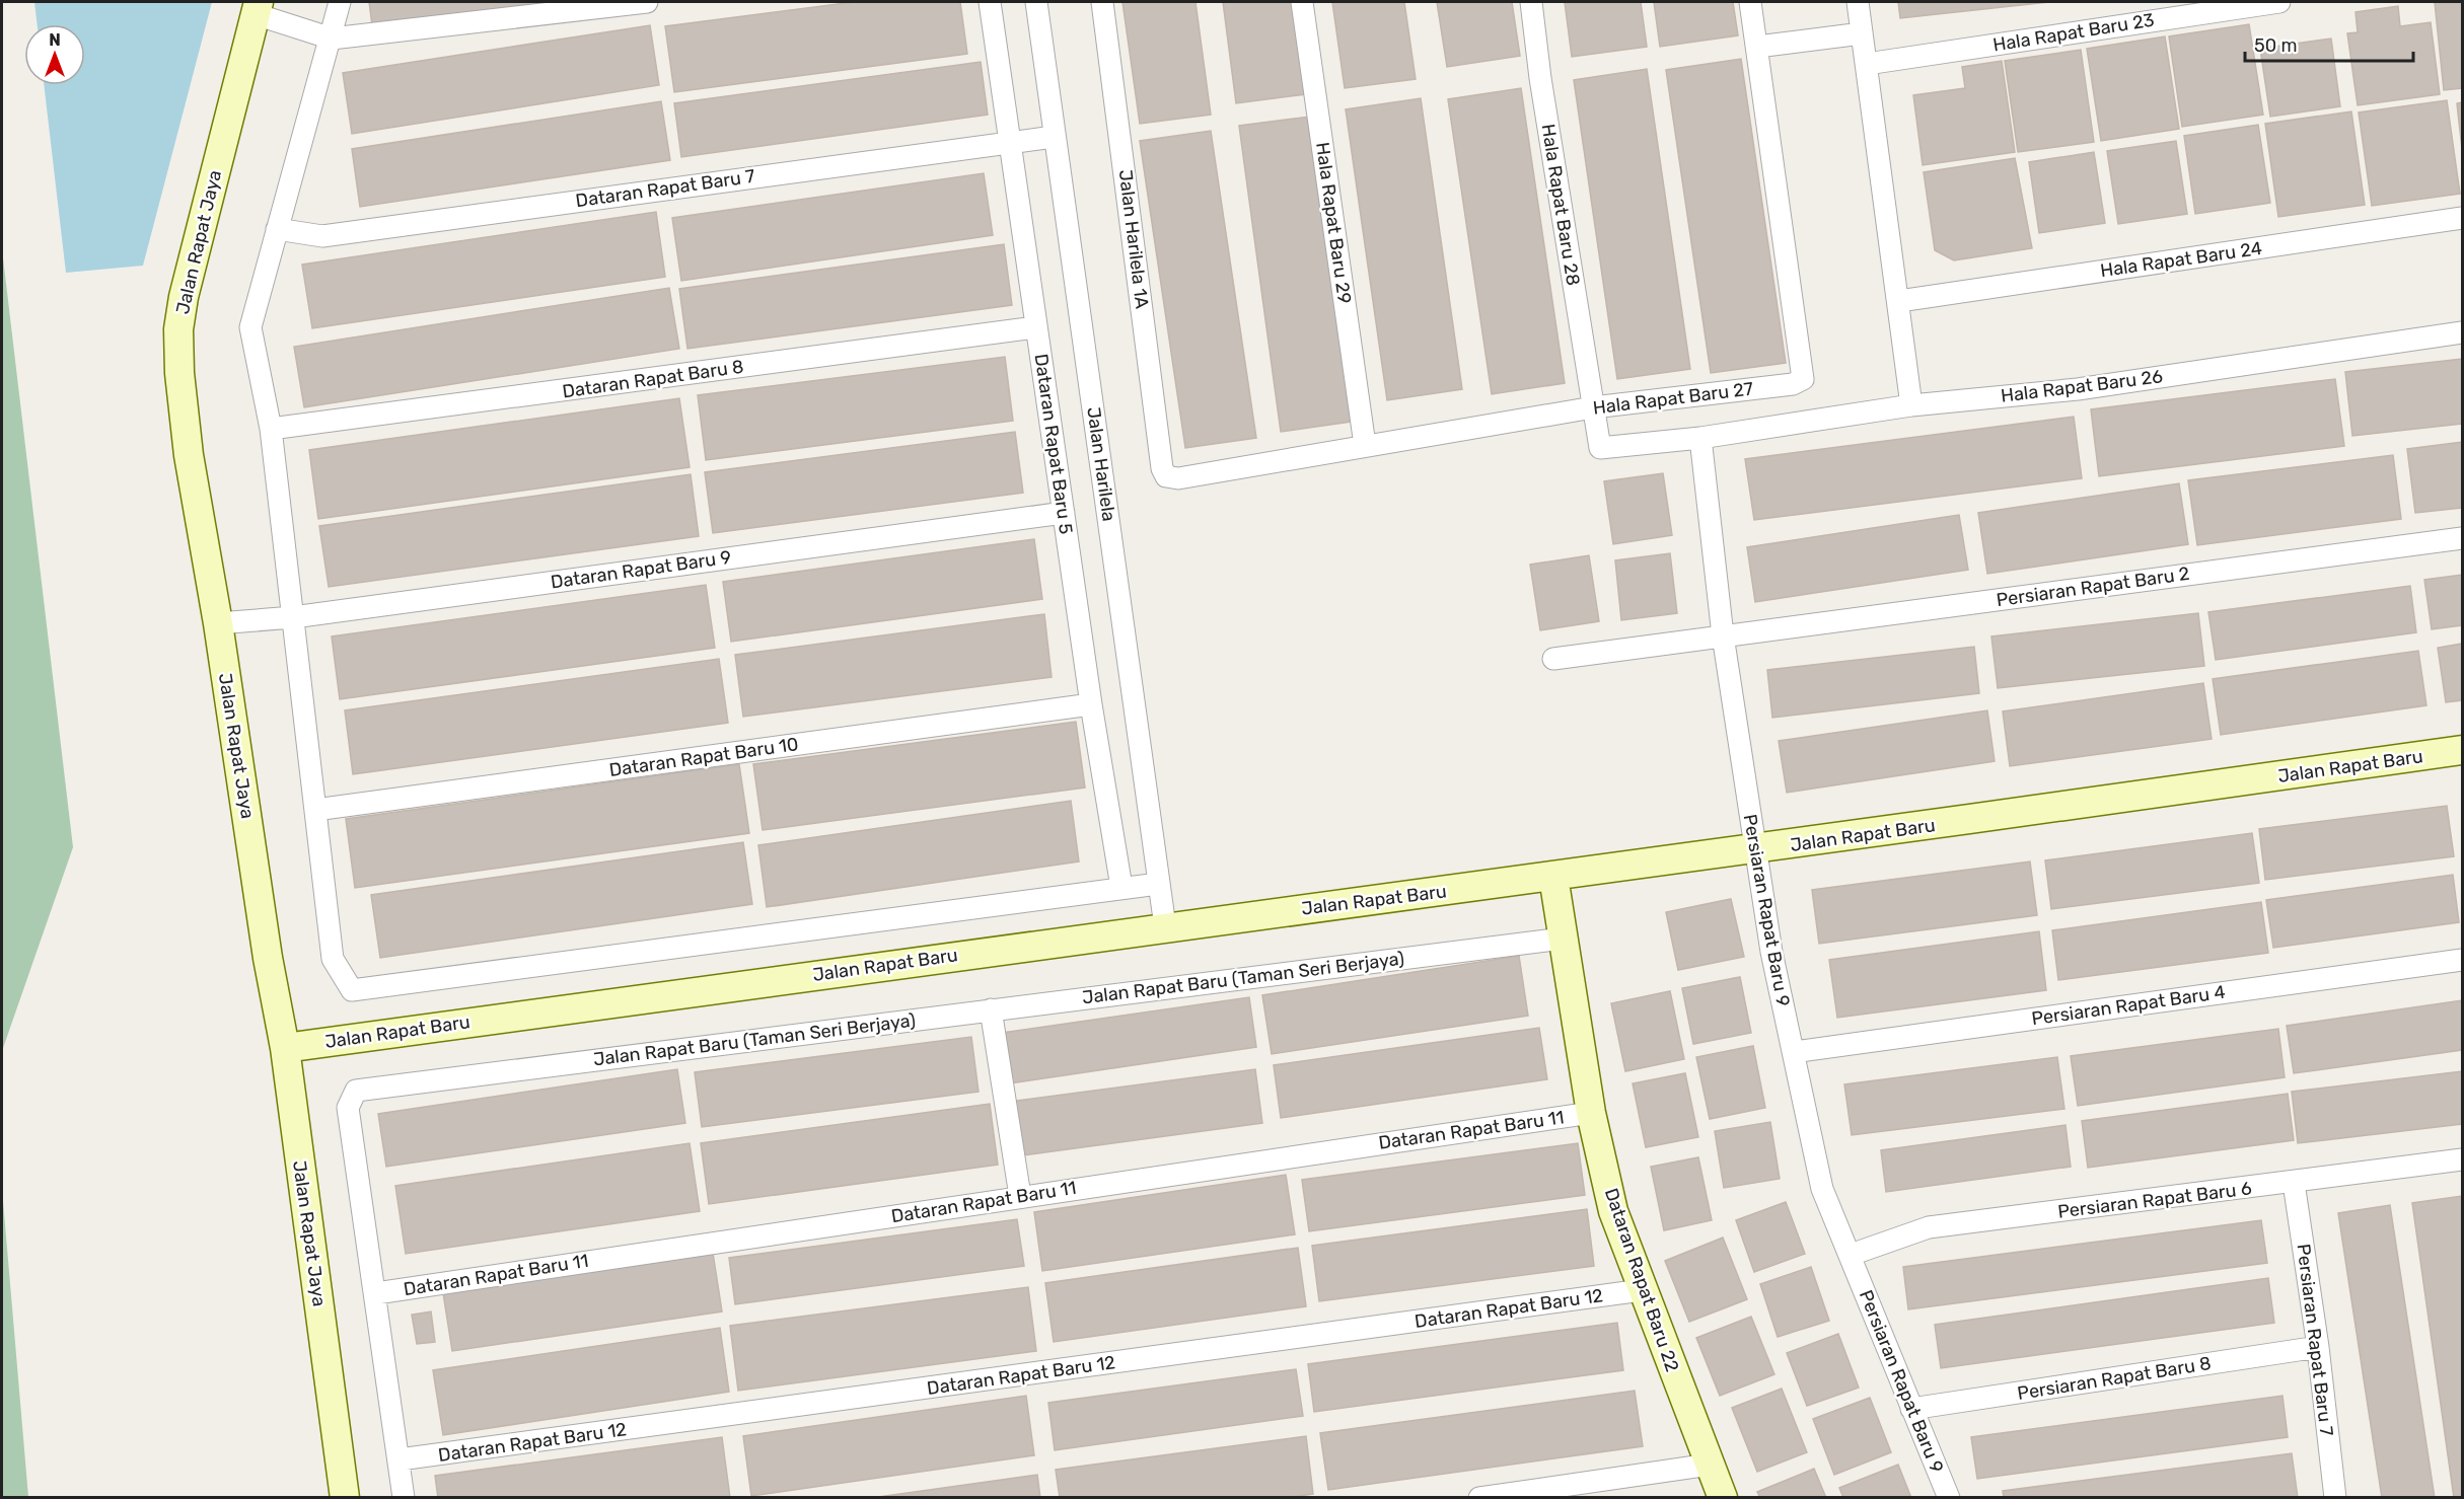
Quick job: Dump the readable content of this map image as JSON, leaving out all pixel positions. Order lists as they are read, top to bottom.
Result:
{
  "streets": {
    "street": [
      "Hala Rapat Baru 23",
      "Dataran Rapat Baru 7",
      "Hala Rapat Baru 28",
      "Hala Rapat Baru 29",
      "Jalan Harilela 1A",
      "Jalan Rapat Jaya",
      "Hala Rapat Baru 24",
      "Dataran Rapat Baru 8",
      "Hala Rapat Baru 26",
      "Hala Rapat Baru 27",
      "Dataran Rapat Baru 5",
      "Jalan Harilela",
      "Dataran Rapat Baru 9",
      "Persiaran Rapat Baru 2",
      "Dataran Rapat Baru 10",
      "Jalan Rapat Baru",
      "Persiaran Rapat Baru 9",
      "Jalan Rapat Baru (Taman Seri Berjaya)",
      "Persiaran Rapat Baru 4",
      "Dataran Rapat Baru 11",
      "Persiaran Rapat Baru 6",
      "Dataran Rapat Baru 22",
      "Dataran Rapat Baru 12",
      "Persiaran Rapat Baru 7",
      "Persiaran Rapat Baru 8"
    ]
  },
  "crossings": [
    ["Dataran Rapat Baru 7", "Dataran Rapat Baru 5"],
    ["Dataran Rapat Baru 7", "Jalan Harilela"],
    ["Hala Rapat Baru 28", "Hala Rapat Baru 27"],
    ["Hala Rapat Baru 29", "Hala Rapat Baru 27"],
    ["Jalan Harilela 1A", "Hala Rapat Baru 27"],
    ["Jalan Rapat Jaya", "Dataran Rapat Baru 9"],
    ["Jalan Rapat Jaya", "Jalan Rapat Baru"],
    ["Dataran Rapat Baru 8", "Dataran Rapat Baru 5"],
    ["Hala Rapat Baru 26", "Persiaran Rapat Baru 9"],
    ["Dataran Rapat Baru 5", "Dataran Rapat Baru 9"],
    ["Dataran Rapat Baru 5", "Dataran Rapat Baru 10"],
    ["Jalan Harilela", "Jalan Rapat Baru"],
    ["Persiaran Rapat Baru 2", "Persiaran Rapat Baru 9"],
    ["Jalan Rapat Baru", "Persiaran Rapat Baru 9"],
    ["Jalan Rapat Baru", "Dataran Rapat Baru 22"],
    ["Persiaran Rapat Baru 9", "Persiaran Rapat Baru 4"],
    ["Persiaran Rapat Baru 9", "Persiaran Rapat Baru 6"],
    ["Persiaran Rapat Baru 9", "Persiaran Rapat Baru 8"],
    ["Jalan Rapat Baru (Taman Seri Berjaya)", "Dataran Rapat Baru 11"],
    ["Jalan Rapat Baru (Taman Seri Berjaya)", "Dataran Rapat Baru 22"],
    ["Jalan Rapat Baru (Taman Seri Berjaya)", "Dataran Rapat Baru 12"],
    ["Dataran Rapat Baru 11", "Dataran Rapat Baru 22"],
    ["Persiaran Rapat Baru 6", "Persiaran Rapat Baru 7"],
    ["Dataran Rapat Baru 22", "Dataran Rapat Baru 12"],
    ["Persiaran Rapat Baru 7", "Persiaran Rapat Baru 8"]
  ],
  "scale_bar": "50 m",
  "north": "top"
}
